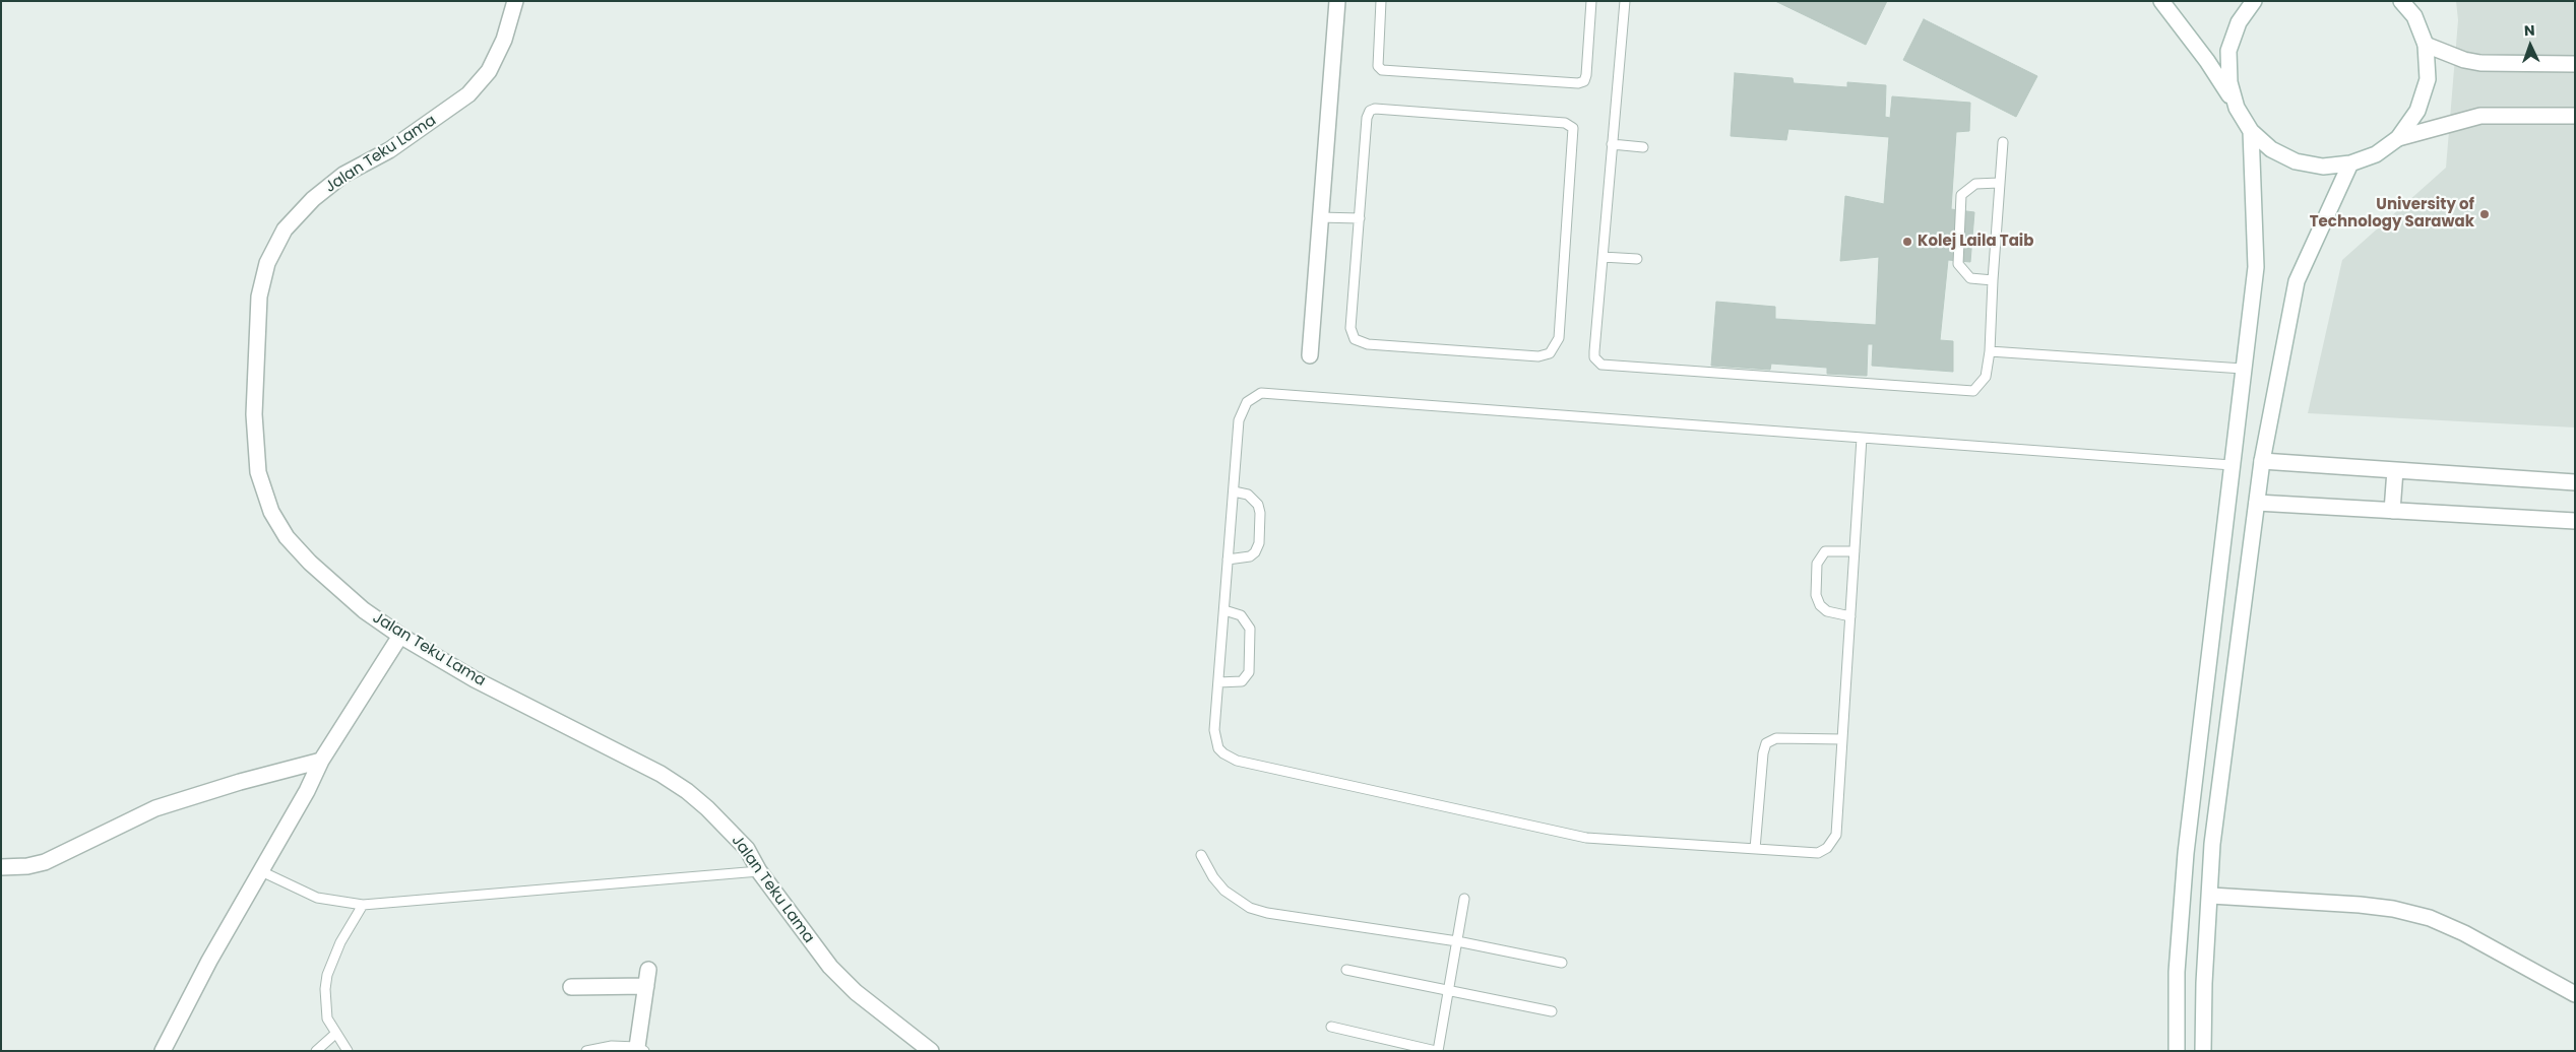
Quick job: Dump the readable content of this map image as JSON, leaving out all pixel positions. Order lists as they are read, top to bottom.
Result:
{
  "streets": {
    "street": ["Jalan Teku Lama"]
  },
  "places": ["University of Technology Sarawak", "Kolej Laila Taib"],
  "north": "top"
}
